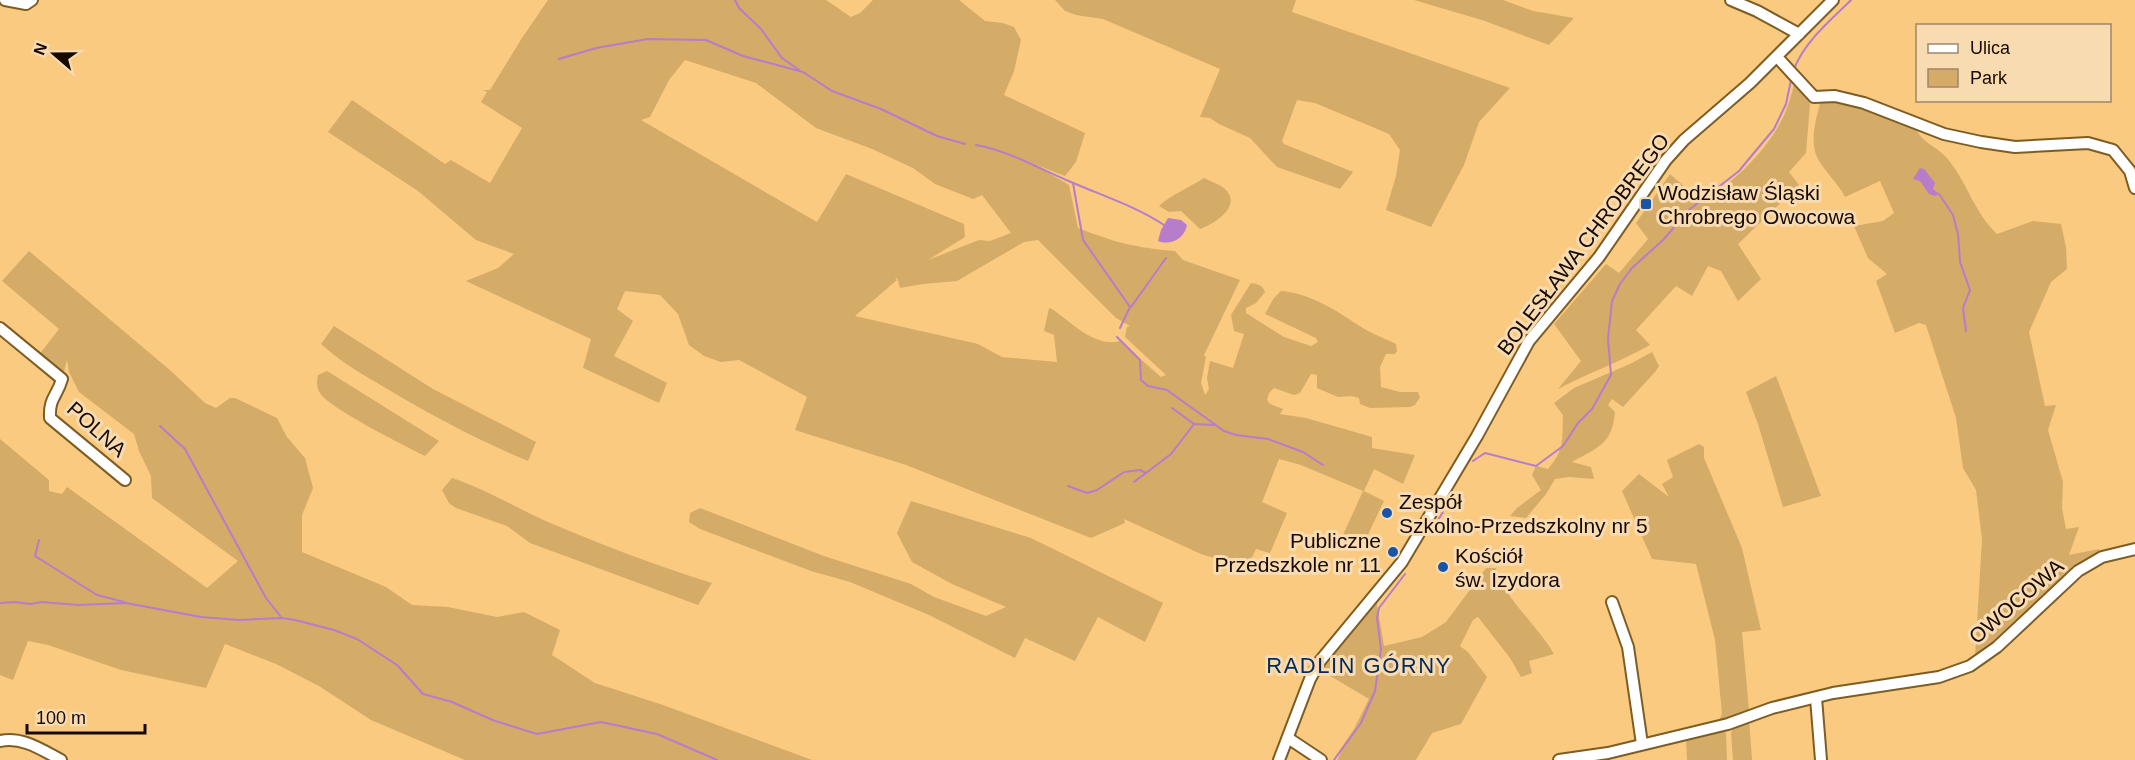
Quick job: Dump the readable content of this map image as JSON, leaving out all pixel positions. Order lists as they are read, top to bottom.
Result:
{
  "streets": {
    "street": ["BOLESŁAWA CHROBREGO", "POLNA", "OWOCOWA"]
  },
  "districts": ["RADLIN GÓRNY"],
  "places": {
    "transit": ["Wodzisław Śląski Chrobrego Owocowa"],
    "other": ["Zespół Szkolno-Przedszkolny nr 5", "Publiczne Przedszkole nr 11", "Kościół św. Izydora"]
  },
  "legend": ["Ulica", "Park"],
  "scale_bar": "100 m",
  "north": "left"
}
